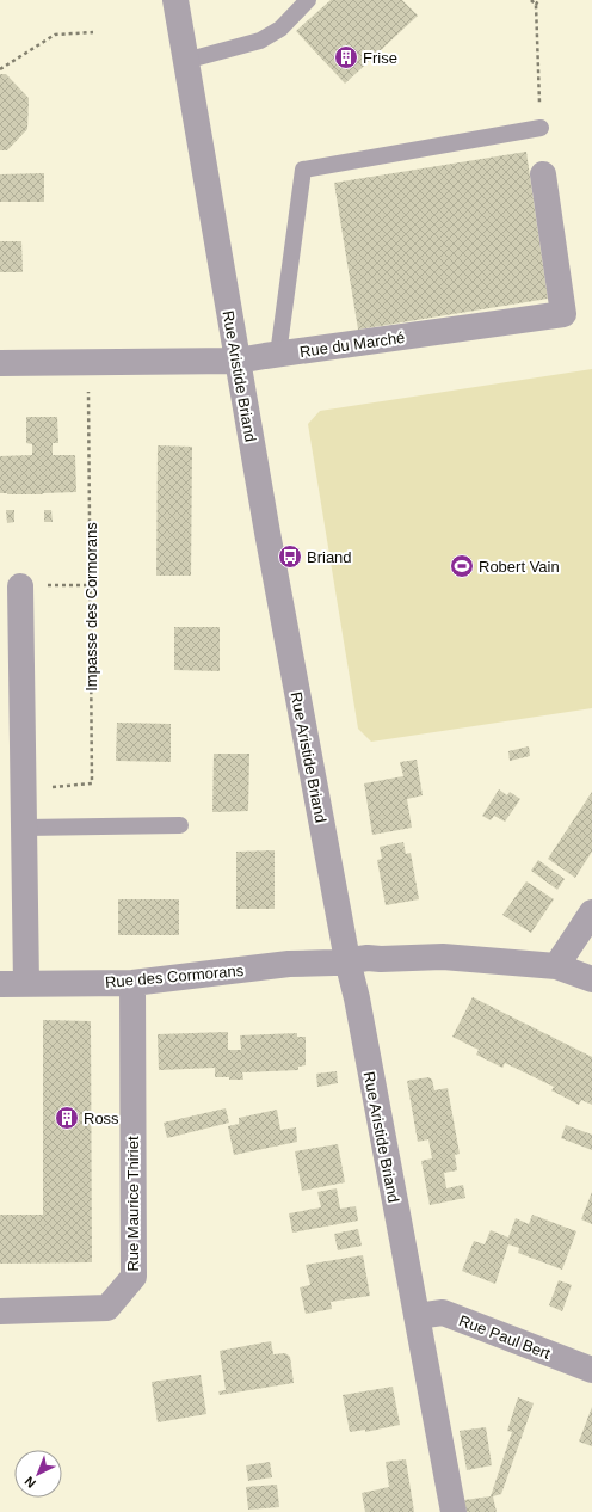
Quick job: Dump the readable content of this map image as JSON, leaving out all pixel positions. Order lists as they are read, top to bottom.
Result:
{
  "streets": {
    "street": [
      "Rue du Marché",
      "Rue Aristide Briand",
      "Rue des Cormorans",
      "Rue Maurice Thiriet",
      "Rue Paul Bert"
    ],
    "path": ["Impasse des Cormorans"]
  },
  "crossings": [
    ["Rue du Marché", "Rue Aristide Briand"],
    ["Rue du Marché", "Impasse des Cormorans"],
    ["Rue Aristide Briand", "Rue des Cormorans"],
    ["Rue Aristide Briand", "Rue Paul Bert"],
    ["Rue des Cormorans", "Rue Maurice Thiriet"]
  ],
  "places": {
    "building": ["Frise", "Ross"],
    "bus stop": ["Briand"],
    "sports": ["Robert Vain"]
  },
  "north": "bottom left"
}
